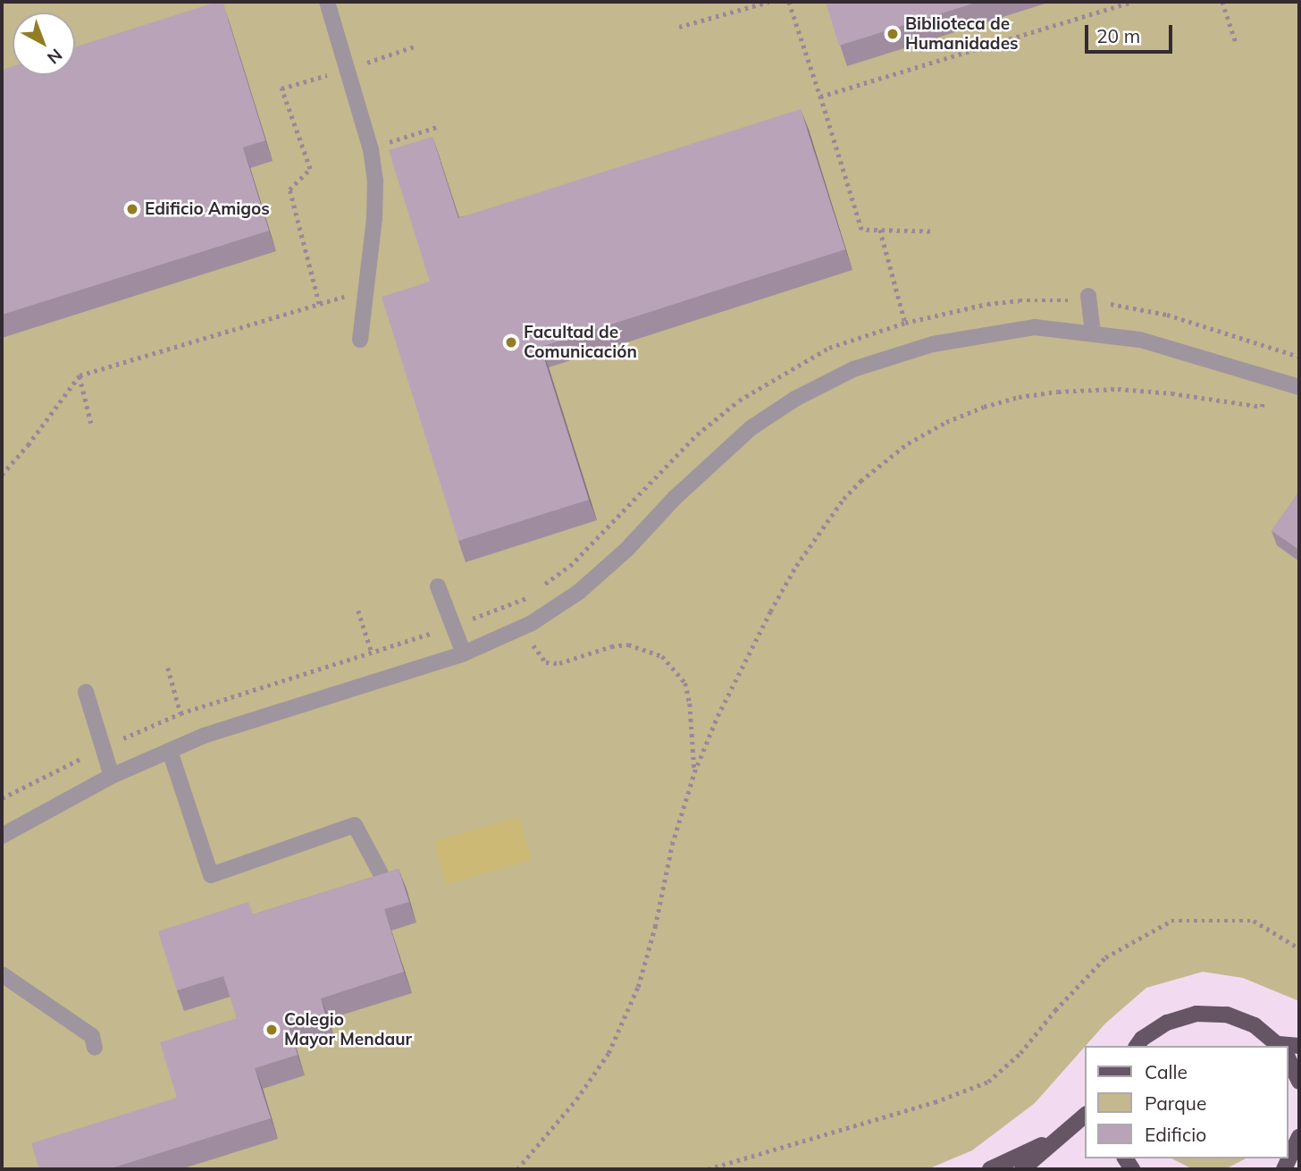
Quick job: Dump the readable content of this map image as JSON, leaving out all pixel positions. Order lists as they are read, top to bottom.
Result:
{
  "places": [
    "Biblioteca de Humanidades",
    "Edificio Amigos",
    "Facultad de Comunicación",
    "Colegio Mayor Mendaur"
  ],
  "legend": ["Calle", "Parque", "Edificio"],
  "scale_bar": "20 m",
  "north": "bottom right"
}
